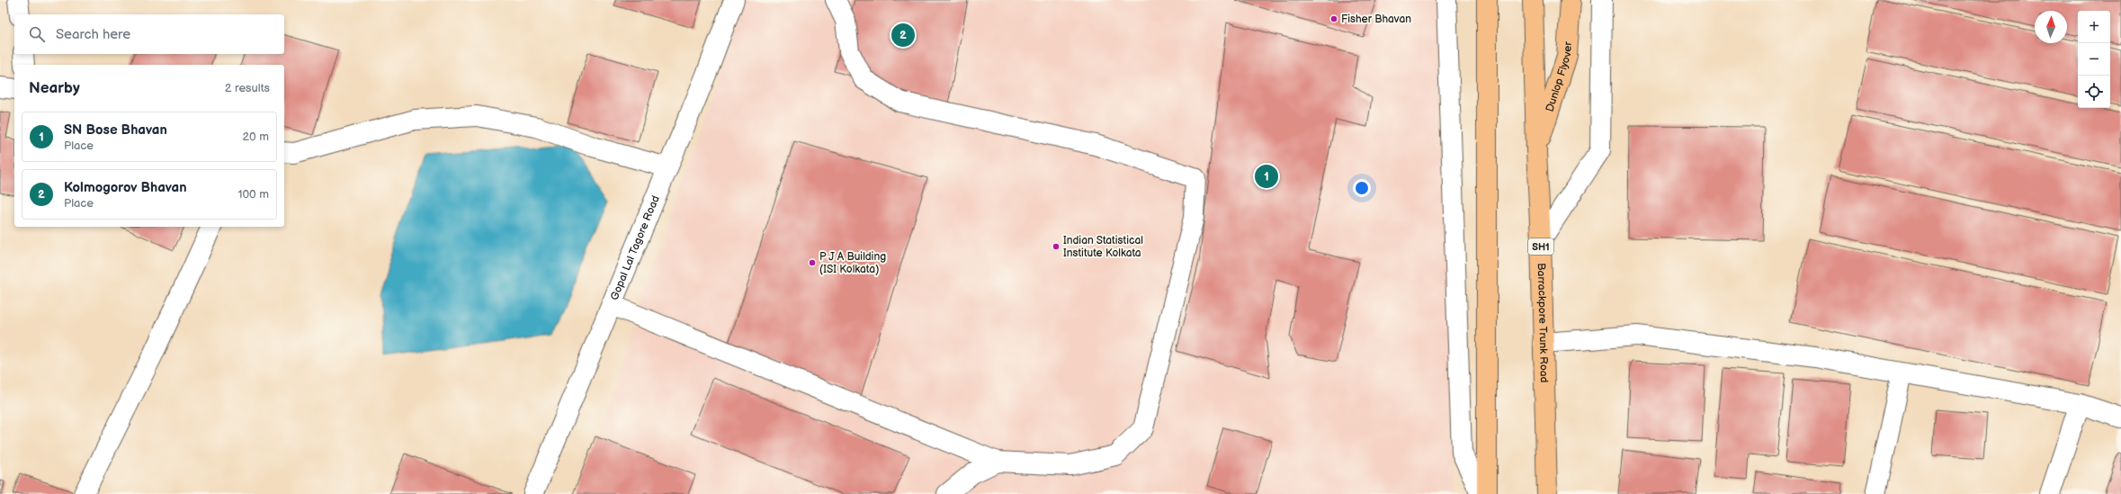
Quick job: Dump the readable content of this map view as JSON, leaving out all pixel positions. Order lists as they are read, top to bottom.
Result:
{
  "streets": {
    "main road": ["Dunlop Flyover", "SH1", "Barrackpore Trunk Road"],
    "street": ["Gopal Lal Tagore Road"]
  },
  "crossings": [
    ["Dunlop Flyover", "Barrackpore Trunk Road"]
  ],
  "places": ["Fisher Bhavan", "Indian Statistical Institute Kolkata", "P J A Building (ISI Kolkata)"],
  "north": "top",
  "page": {
    "map_buttons": ["+", "−"],
    "search": "Search here",
    "pins": ["2", "1"],
    "heading": ["Nearby", "2 results"],
    "list": [
      {
        "mark": "1",
        "name": "SN Bose Bhavan",
        "note": "Place",
        "value": "20 m"
      },
      {
        "mark": "2",
        "name": "Kolmogorov Bhavan",
        "note": "Place",
        "value": "100 m"
      }
    ]
  }
}
